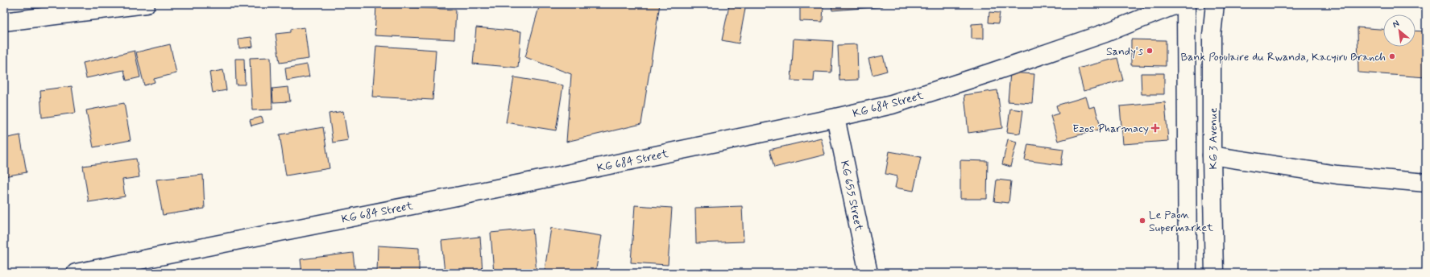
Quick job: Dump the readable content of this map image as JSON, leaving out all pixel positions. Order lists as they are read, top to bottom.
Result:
{
  "streets": {
    "street": ["KG 684 Street", "KG 3 Avenue", "KG 655 Street"]
  },
  "crossings": [
    ["KG 684 Street", "KG 655 Street"]
  ],
  "places": {
    "other": ["Sandy's", "Bank Populaire du Rwanda, Kacyiru Branch", "Le Paon Supermarket"],
    "health": ["Ezos Pharmacy"]
  },
  "north": "top left"
}
